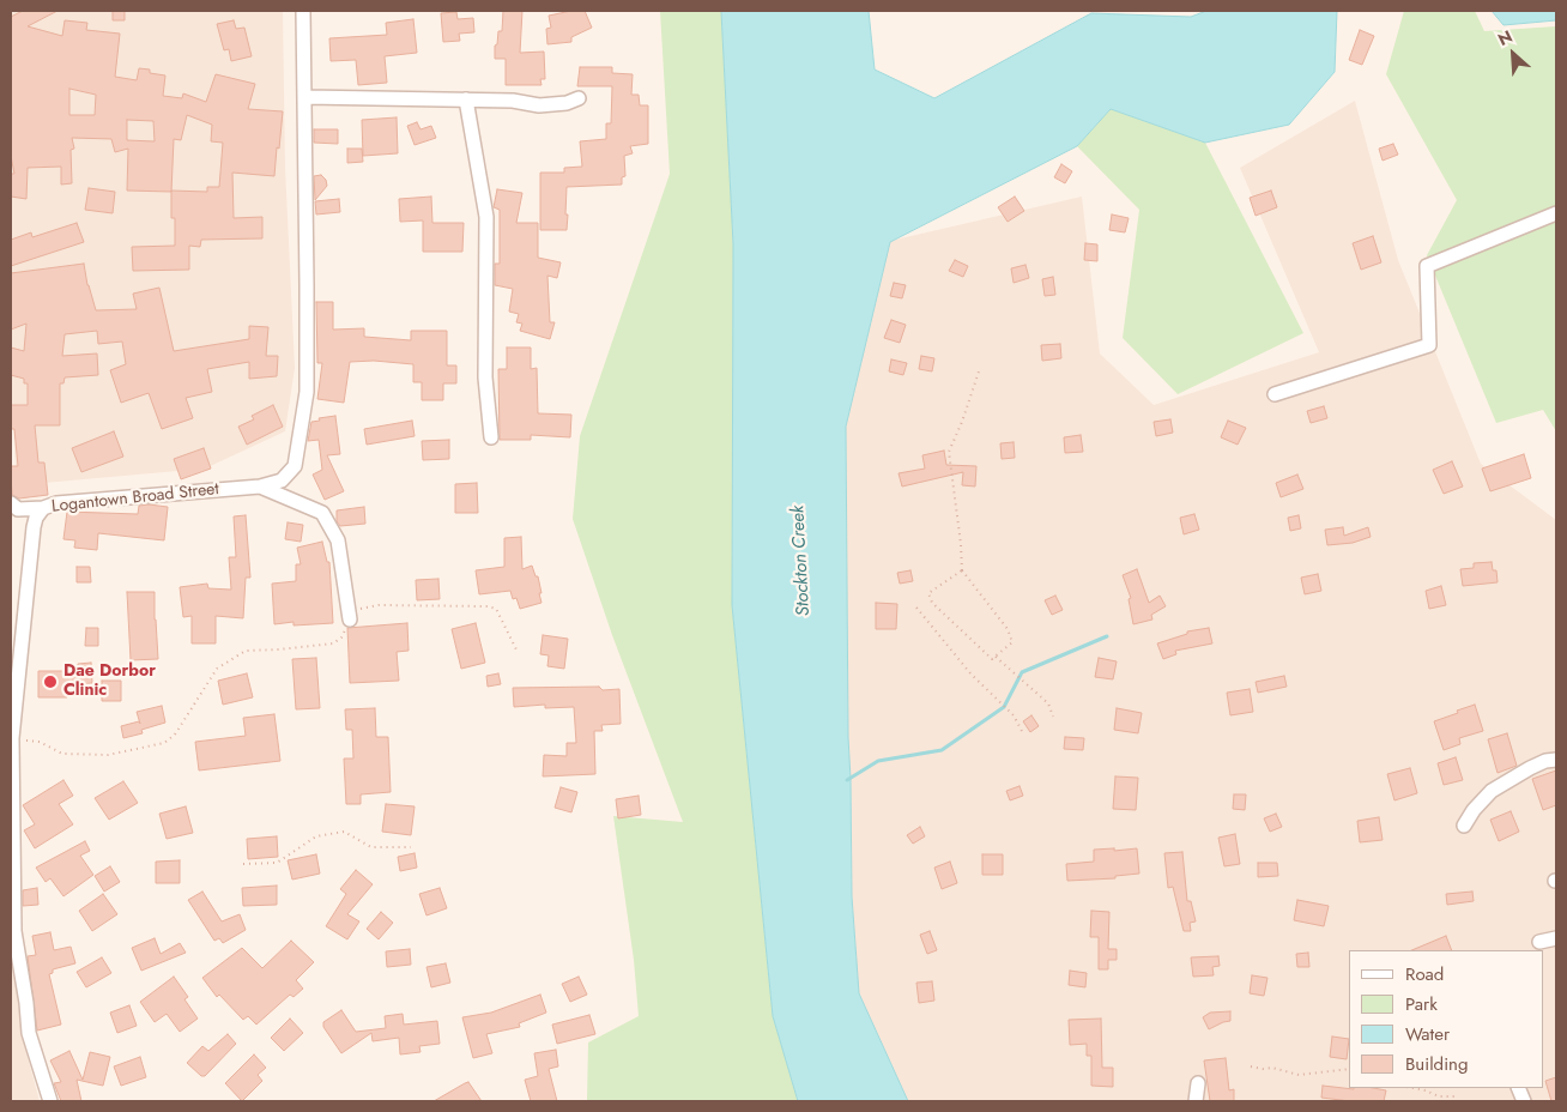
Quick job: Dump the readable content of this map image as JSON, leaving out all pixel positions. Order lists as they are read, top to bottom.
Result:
{
  "streets": {
    "street": ["Logantown Broad Street"]
  },
  "water": ["Stockton Creek"],
  "places": ["Dae Dorbor Clinic"],
  "legend": [
    "Road",
    "Park",
    "Water",
    "Building"
  ],
  "north": "top left"
}
